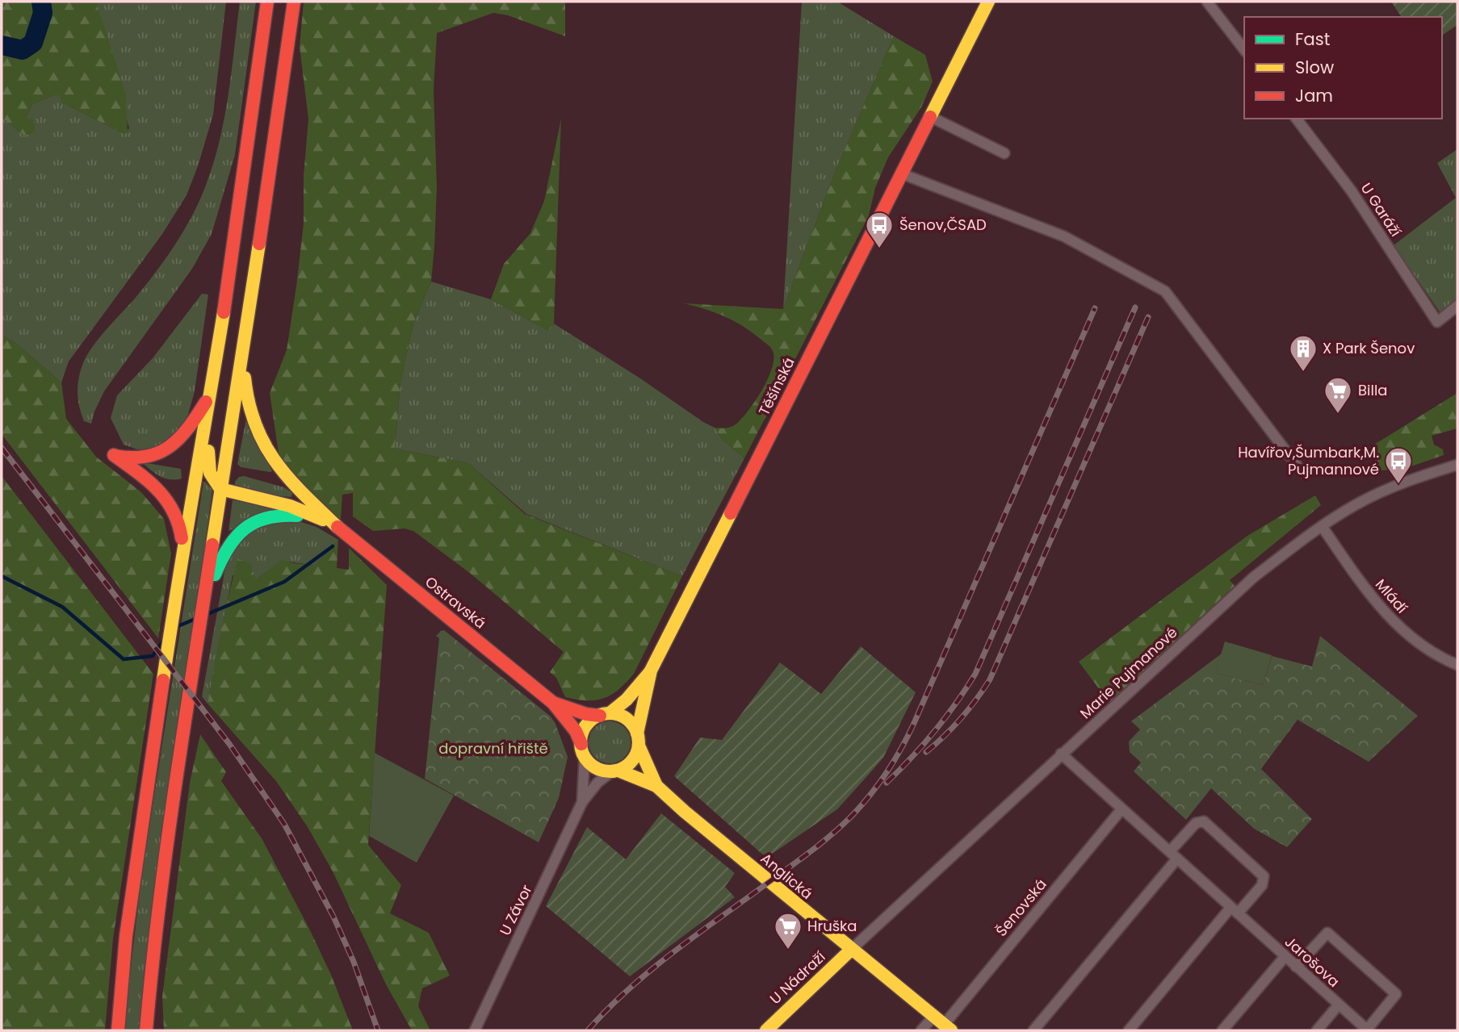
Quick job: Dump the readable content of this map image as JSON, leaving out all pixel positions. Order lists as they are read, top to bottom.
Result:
{
  "streets": {
    "main road": [
      "Těšínská",
      "Ostravská",
      "Anglická",
      "U Nádraží"
    ],
    "street": [
      "U Garáží",
      "Mládí",
      "Marie Pujmanové",
      "Šenovská",
      "U Závor",
      "Jarošova"
    ]
  },
  "crossings": [
    ["Těšínská", "Ostravská"],
    ["Těšínská", "Anglická"],
    ["Těšínská", "U Závor"],
    ["Mládí", "Marie Pujmanové"],
    ["Ostravská", "Anglická"],
    ["Ostravská", "U Závor"],
    ["Marie Pujmanové", "Anglická"],
    ["Marie Pujmanové", "Jarošova"],
    ["Marie Pujmanové", "U Nádraží"],
    ["Anglická", "Šenovská"],
    ["Anglická", "U Závor"],
    ["Anglická", "U Nádraží"],
    ["Šenovská", "Jarošova"]
  ],
  "parks": ["dopravní hřiště"],
  "places": {
    "bus stop": ["Šenov,ČSAD", "Havířov,Šumbark,M. Pujmannové"],
    "building": ["X Park Šenov"],
    "supermarket": ["Billa", "Hruška"]
  },
  "legend": ["Fast", "Slow", "Jam"]
}
